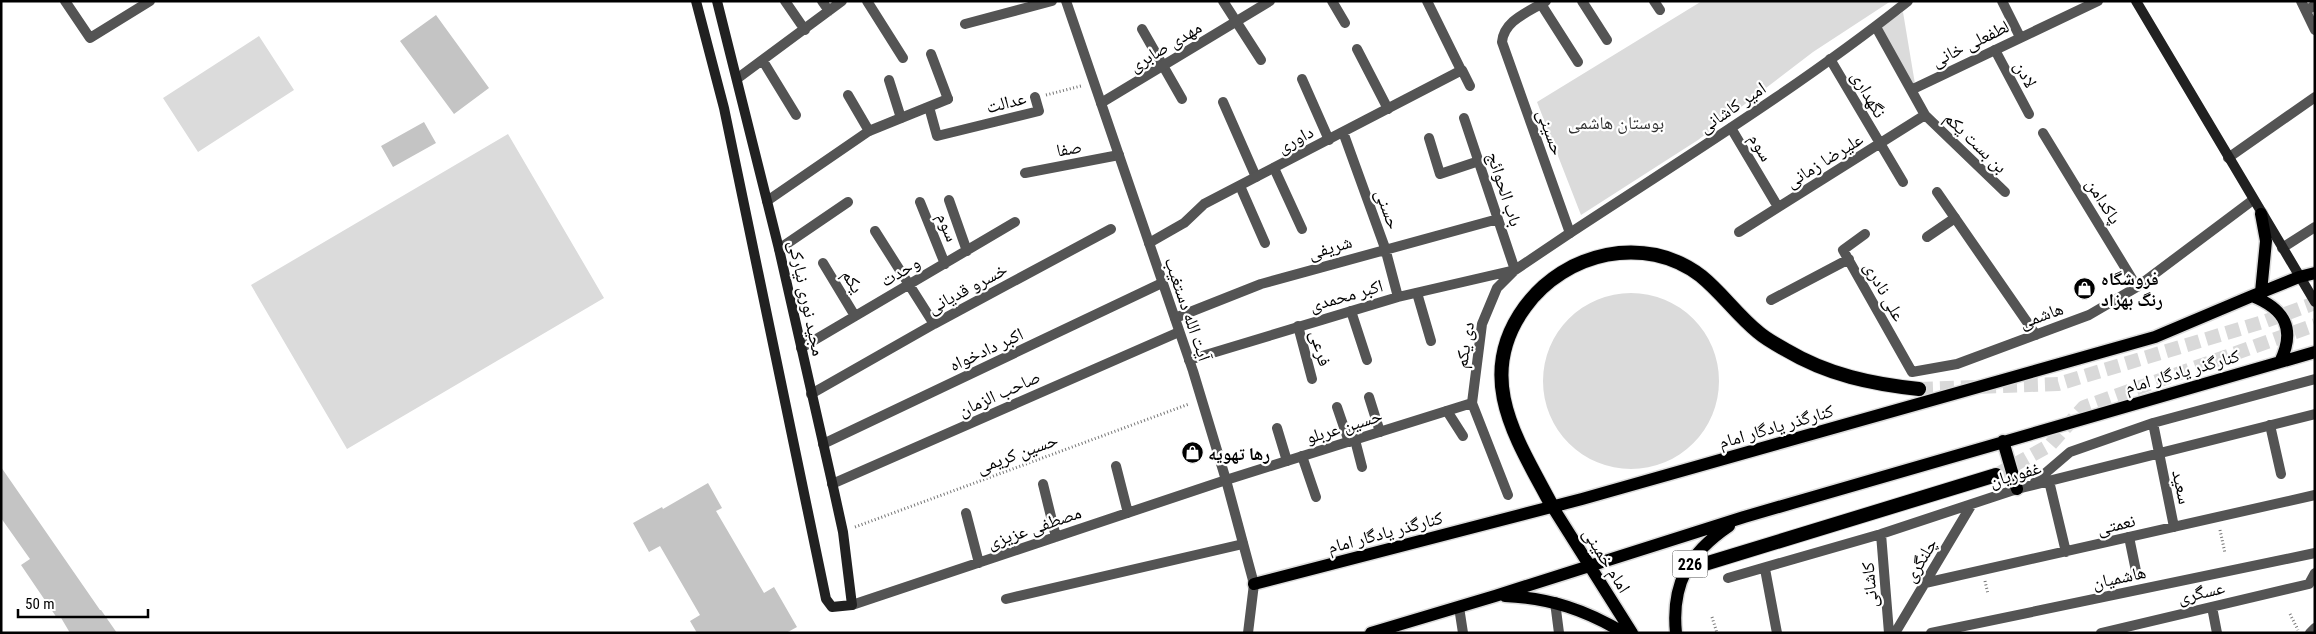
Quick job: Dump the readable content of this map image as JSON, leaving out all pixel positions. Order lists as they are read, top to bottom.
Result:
{
  "streets": {
    "main road": [
      "مجید نوری نیارکی",
      "کنارگذر یادگار امام",
      "امام خمینی",
      "226"
    ],
    "street": [
      "لطفعلی خانی",
      "مهدی صابری",
      "لادن",
      "نگهداری",
      "عدالت",
      "امیر کاشانی",
      "حسینی",
      "داوری",
      "بن بست یکم",
      "سوم",
      "صفا",
      "علیرضا زمانی",
      "باب الحوائج",
      "پاکدامن",
      "حسنی",
      "شریفی",
      "وحدت",
      "یکم",
      "خسرو قدیانی",
      "علی نادری",
      "اکبر محمدی",
      "آیت الله دستغیب",
      "هاشمی",
      "دی یکم",
      "فرعی",
      "اکبر دادخواه",
      "صاحب الزمان",
      "حسین عربلو",
      "غفوریان",
      "سعید",
      "نعمتی",
      "مصطفی عزیزی",
      "چلنگری",
      "هاشمیان",
      "کاشانی",
      "عسگری"
    ],
    "path": ["حسین کریمی"]
  },
  "crossings": [
    ["لطفعلی خانی", "لادن"],
    ["مهدی صابری", "آیت الله دستغیب"],
    ["نگهداری", "امیر کاشانی"],
    ["نگهداری", "علیرضا زمانی"],
    ["عدالت", "آیت الله دستغیب"],
    ["امیر کاشانی", "حسینی"],
    ["امیر کاشانی", "سوم"],
    ["امیر کاشانی", "دی یکم"],
    ["حسینی", "دی یکم"],
    ["داوری", "حسنی"],
    ["داوری", "آیت الله دستغیب"],
    ["بن بست یکم", "علیرضا زمانی"],
    ["سوم", "علیرضا زمانی"],
    ["سوم", "وحدت"],
    ["صفا", "آیت الله دستغیب"],
    ["باب الحوائج", "شریفی"],
    ["باب الحوائج", "اکبر محمدی"],
    ["باب الحوائج", "دی یکم"],
    ["پاکدامن", "هاشمی"],
    ["حسنی", "شریفی"],
    ["حسنی", "اکبر محمدی"],
    ["شریفی", "آیت الله دستغیب"],
    ["وحدت", "یکم"],
    ["وحدت", "مجید نوری نیارکی"],
    ["خسرو قدیانی", "مجید نوری نیارکی"],
    ["علی نادری", "هاشمی"],
    ["اکبر محمدی", "آیت الله دستغیب"],
    ["اکبر محمدی", "دی یکم"],
    ["اکبر محمدی", "فرعی"],
    ["مجید نوری نیارکی", "اکبر دادخواه"],
    ["مجید نوری نیارکی", "صاحب الزمان"],
    ["مجید نوری نیارکی", "حسین کریمی"],
    ["مجید نوری نیارکی", "مصطفی عزیزی"],
    ["آیت الله دستغیب", "اکبر دادخواه"],
    ["آیت الله دستغیب", "کنارگذر یادگار امام"],
    ["آیت الله دستغیب", "صاحب الزمان"],
    ["آیت الله دستغیب", "حسین عربلو"],
    ["آیت الله دستغیب", "حسین کریمی"],
    ["آیت الله دستغیب", "مصطفی عزیزی"],
    ["دی یکم", "حسین عربلو"],
    ["کنارگذر یادگار امام", "امام خمینی"],
    ["کنارگذر یادگار امام", "226"],
    ["حسین عربلو", "مصطفی عزیزی"],
    ["غفوریان", "سعید"],
    ["غفوریان", "چلنگری"],
    ["غفوریان", "کاشانی"],
    ["سعید", "نعمتی"],
    ["نعمتی", "چلنگری"]
  ],
  "parks": ["بوستان هاشمی"],
  "places": {
    "shop": ["فروشگاه رنگ بهزاد", "رها تهویه"]
  },
  "scale_bar": "50 m"
}
